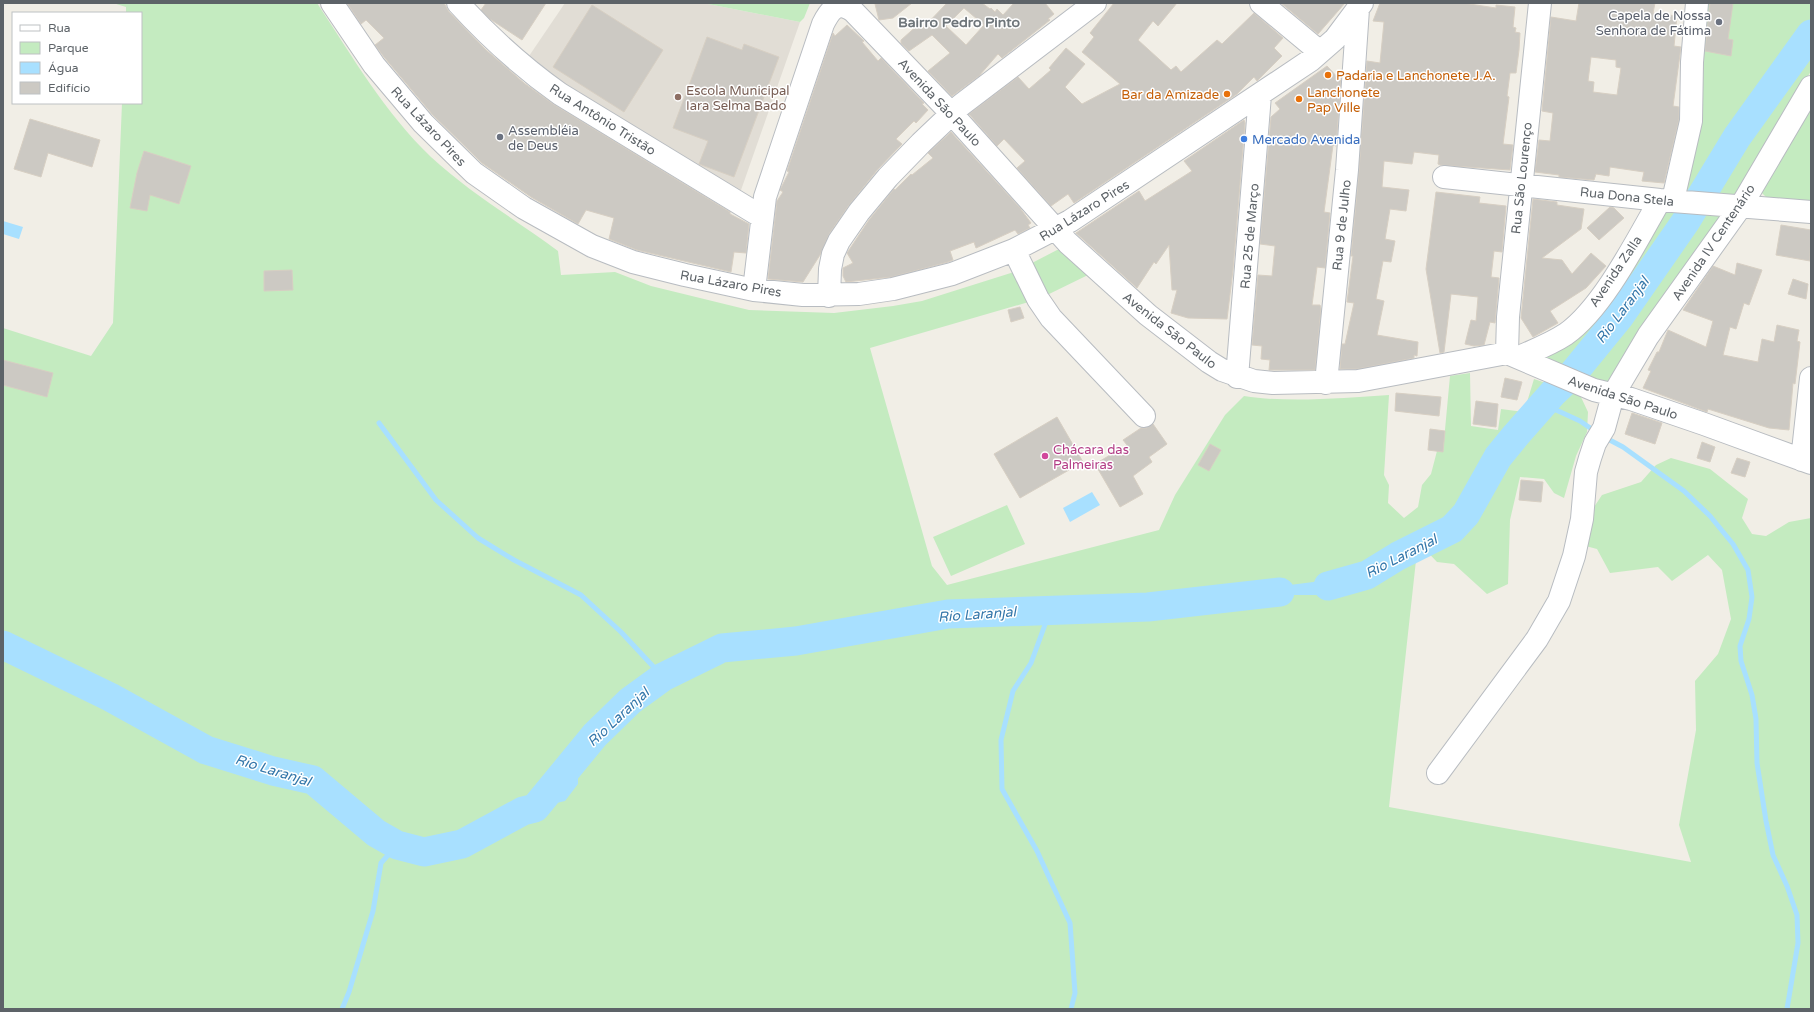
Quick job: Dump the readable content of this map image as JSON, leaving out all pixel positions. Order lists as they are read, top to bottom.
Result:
{
  "streets": {
    "street": [
      "Avenida São Paulo",
      "Rua Antônio Tristão",
      "Rua Lázaro Pires",
      "Rua São Lourenço",
      "Rua Dona Stela",
      "Rua 9 de Julho",
      "Rua 25 de Março",
      "Avenida IV Centenário",
      "Avenida Zalla"
    ]
  },
  "crossings": [
    ["Avenida São Paulo", "Rua Antônio Tristão"],
    ["Avenida São Paulo", "Rua Lázaro Pires"],
    ["Avenida São Paulo", "Rua São Lourenço"],
    ["Avenida São Paulo", "Rua 9 de Julho"],
    ["Avenida São Paulo", "Rua 25 de Março"],
    ["Avenida São Paulo", "Avenida IV Centenário"],
    ["Avenida São Paulo", "Avenida Zalla"],
    ["Rua Lázaro Pires", "Rua 9 de Julho"],
    ["Rua Lázaro Pires", "Rua 25 de Março"],
    ["Rua São Lourenço", "Rua Dona Stela"],
    ["Rua São Lourenço", "Avenida Zalla"],
    ["Rua Dona Stela", "Avenida IV Centenário"],
    ["Rua Dona Stela", "Avenida Zalla"]
  ],
  "districts": ["Bairro Pedro Pinto"],
  "water": ["Rio Laranjal"],
  "places": [
    "Capela de Nossa Senhora de Fátima",
    "Padaria e Lanchonete J.A.",
    "Bar da Amizade",
    "Escola Municipal Iara Selma Bado",
    "Lanchonete Pap Ville",
    "Assembléia de Deus",
    "Mercado Avenida",
    "Chácara das Palmeiras"
  ],
  "legend": [
    "Rua",
    "Parque",
    "Água",
    "Edifício"
  ]
}
